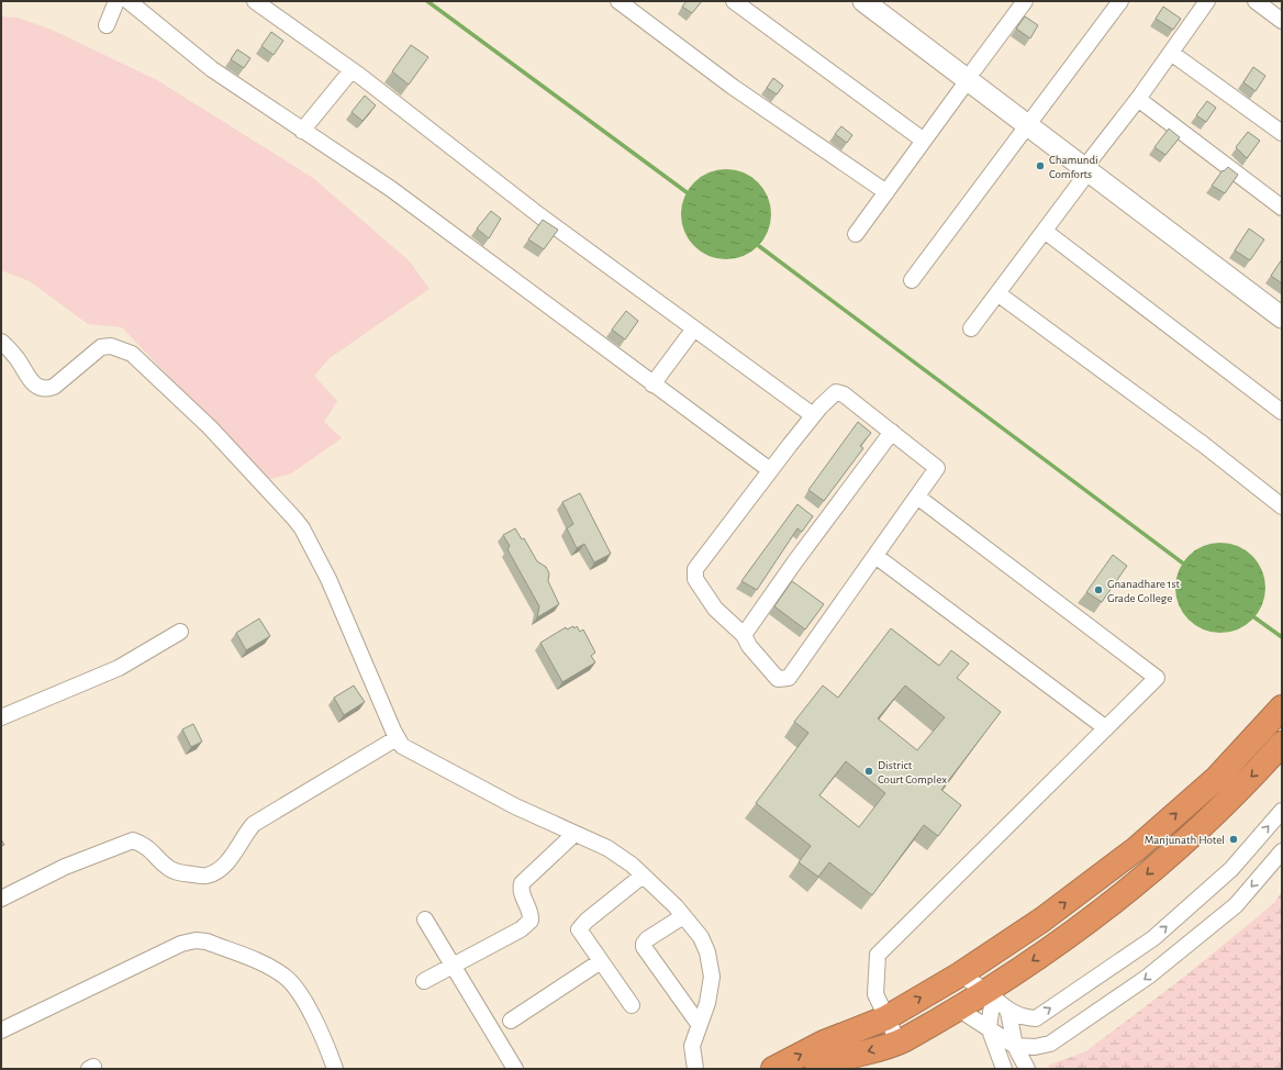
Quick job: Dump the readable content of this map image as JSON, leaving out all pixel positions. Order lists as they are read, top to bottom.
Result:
{
  "places": [
    "Chamundi Comforts",
    "Gnanadhare 1st Grade College",
    "District Court Complex",
    "Manjunath Hotel"
  ]
}
